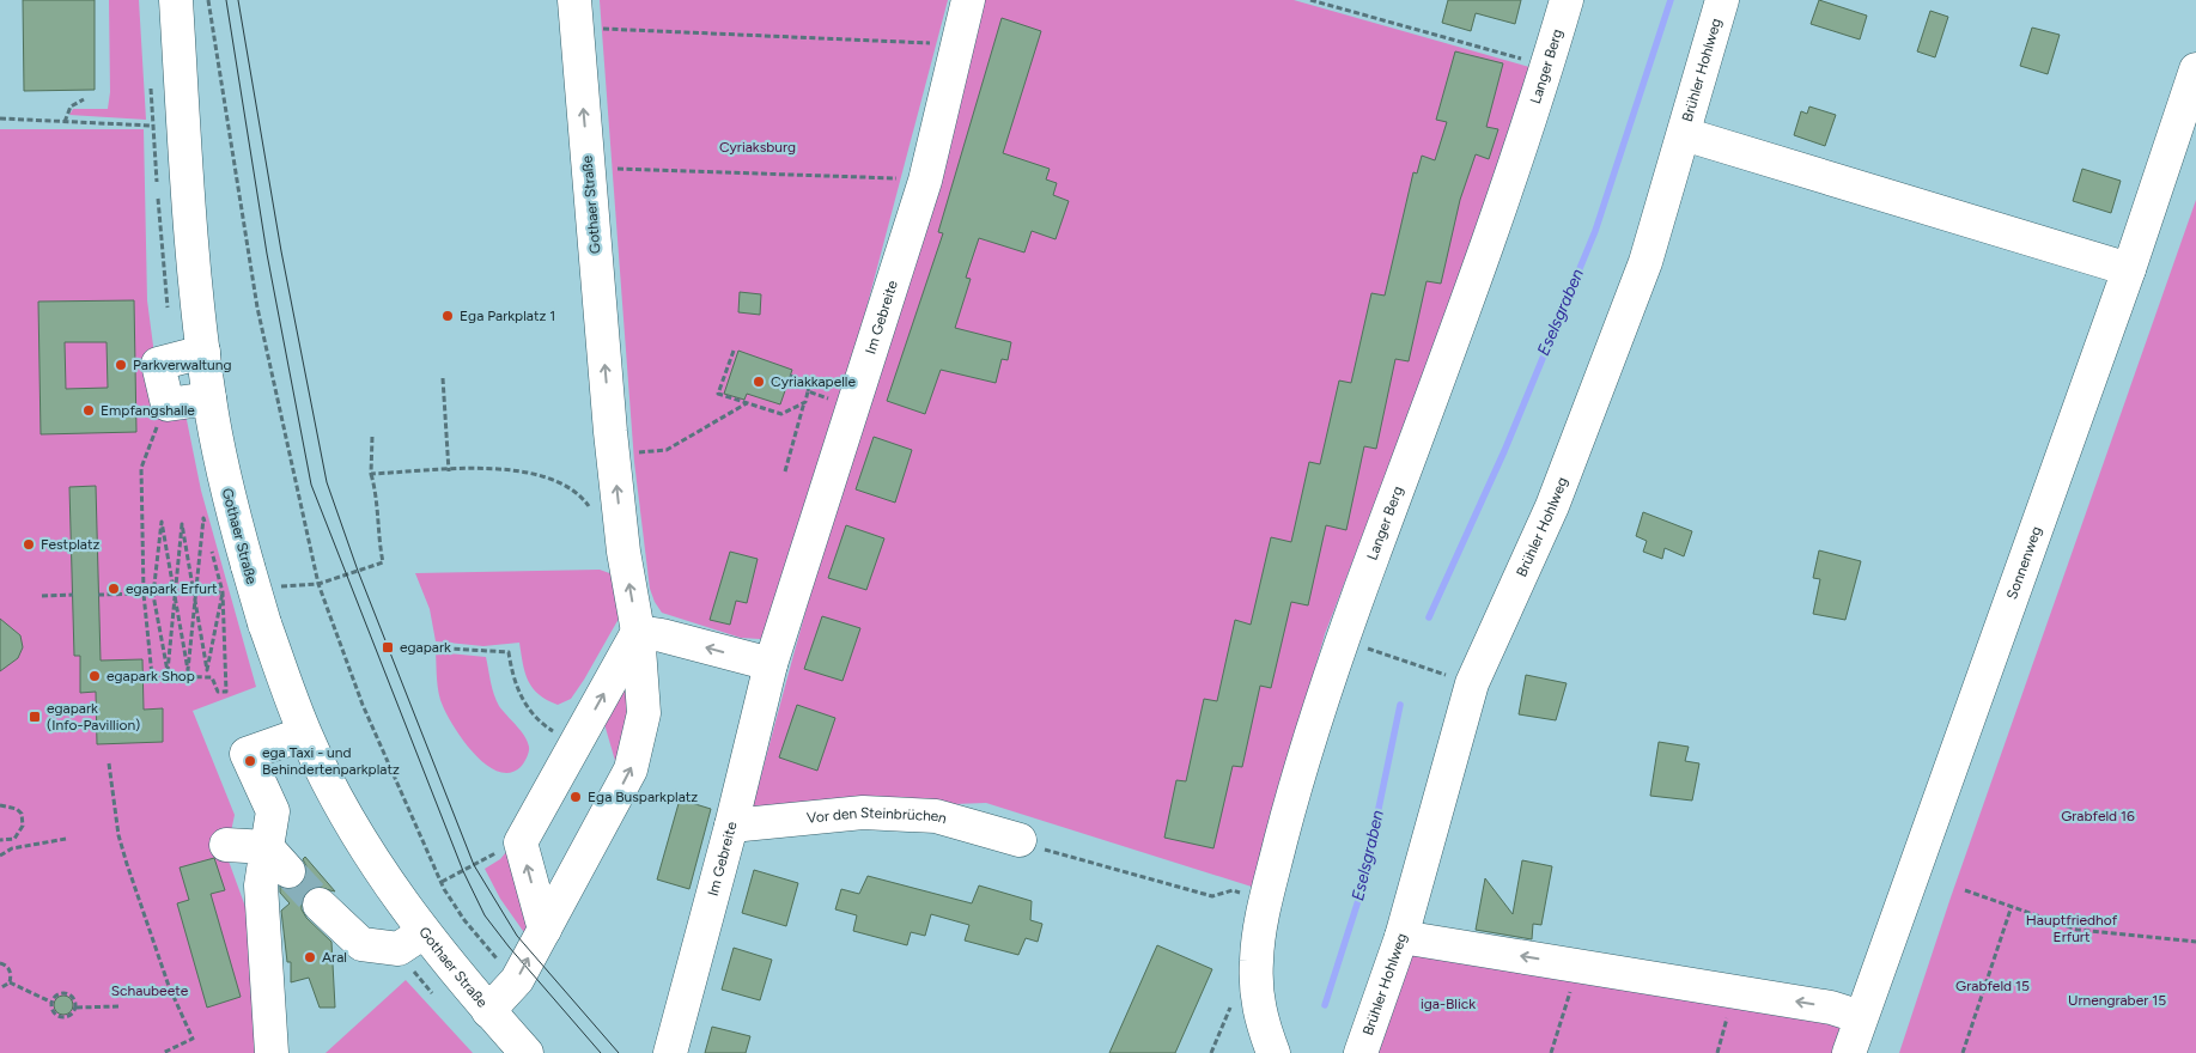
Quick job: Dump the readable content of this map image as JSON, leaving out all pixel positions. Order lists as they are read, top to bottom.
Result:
{
  "streets": {
    "street": [
      "Langer Berg",
      "Brühler Hohlweg",
      "Gothaer Straße",
      "Im Gebreite",
      "Sonnenweg",
      "Vor den Steinbrüchen"
    ]
  },
  "crossings": [
    ["Im Gebreite", "Vor den Steinbrüchen"]
  ],
  "water": ["Eselsgraben"],
  "parks": [
    "Cyriaksburg",
    "Grabfeld 16",
    "Hauptfriedhof Erfurt",
    "Grabfeld 15",
    "Schaubeete",
    "Urnengraber 15",
    "iga-Blick"
  ],
  "places": {
    "other": [
      "Ega Parkplatz 1",
      "Parkverwaltung",
      "Cyriakkapelle",
      "Empfangshalle",
      "Festplatz",
      "egapark Erfurt",
      "egapark Shop",
      "ega Taxi - und Behindertenparkplatz",
      "Ega Busparkplatz",
      "Aral"
    ],
    "transit": ["egapark", "egapark (Info-Pavillion)"]
  }
}
